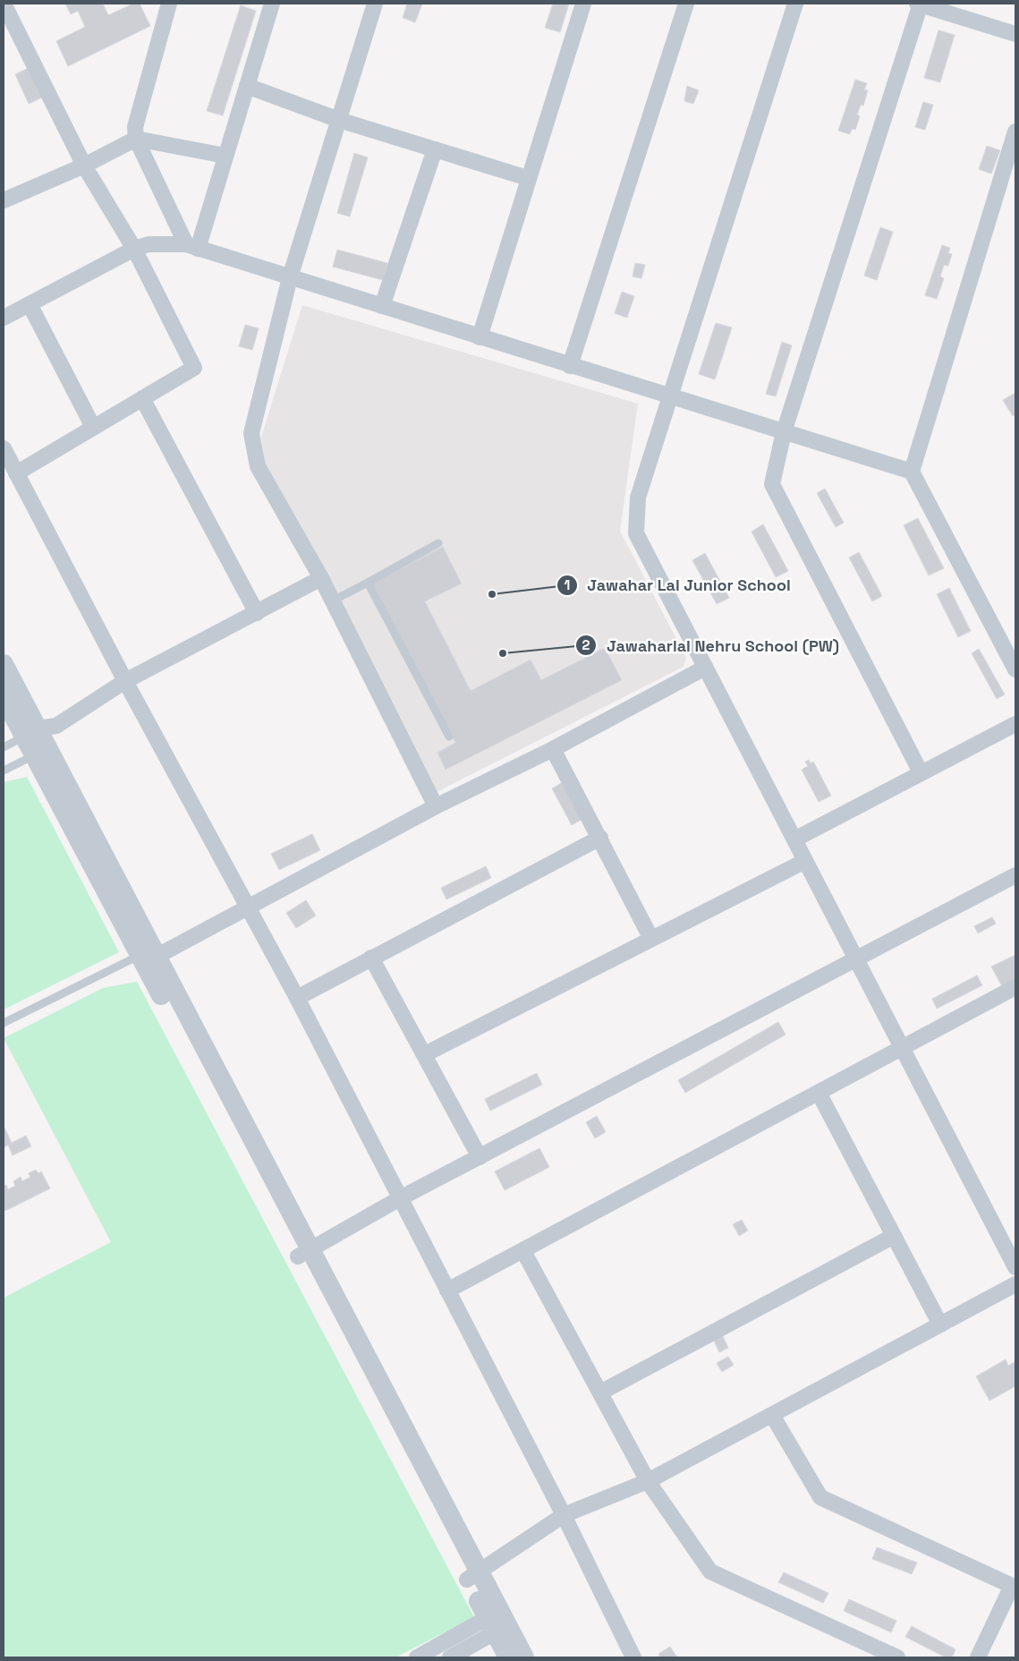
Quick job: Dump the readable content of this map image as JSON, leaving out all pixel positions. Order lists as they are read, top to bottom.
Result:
{
  "places": ["Jawahar Lal Junior School", "Jawaharlal Nehru School (PW)"]
}
